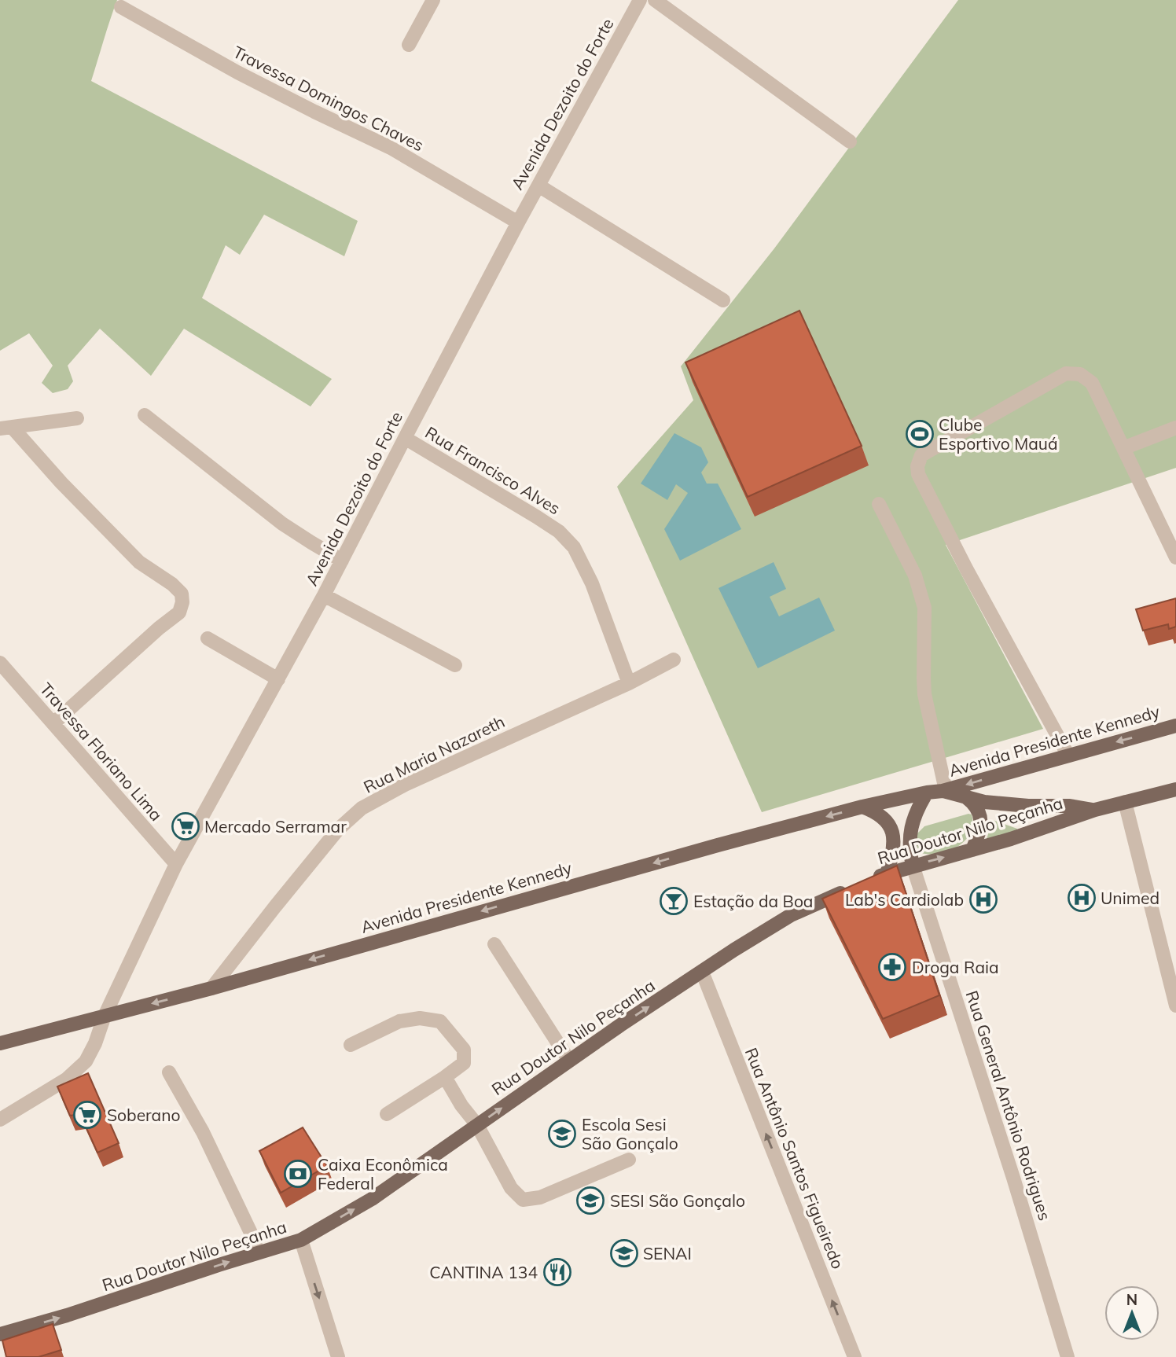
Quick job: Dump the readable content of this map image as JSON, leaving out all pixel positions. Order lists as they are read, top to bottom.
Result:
{
  "streets": {
    "main road": ["Avenida Presidente Kennedy", "Rua Doutor Nilo Peçanha"],
    "street": [
      "Travessa Domingos Chaves",
      "Avenida Dezoito do Forte",
      "Rua Francisco Alves",
      "Travessa Floriano Lima",
      "Rua Maria Nazareth",
      "Rua General Antônio Rodrigues",
      "Rua Antônio Santos Figueiredo"
    ]
  },
  "crossings": [
    ["Travessa Domingos Chaves", "Avenida Dezoito do Forte"],
    ["Avenida Dezoito do Forte", "Rua Francisco Alves"],
    ["Avenida Dezoito do Forte", "Avenida Presidente Kennedy"],
    ["Avenida Dezoito do Forte", "Travessa Floriano Lima"],
    ["Rua Francisco Alves", "Rua Maria Nazareth"],
    ["Avenida Presidente Kennedy", "Rua Maria Nazareth"],
    ["Avenida Presidente Kennedy", "Rua Doutor Nilo Peçanha"],
    ["Avenida Presidente Kennedy", "Rua General Antônio Rodrigues"],
    ["Rua Doutor Nilo Peçanha", "Rua General Antônio Rodrigues"],
    ["Rua Doutor Nilo Peçanha", "Rua Antônio Santos Figueiredo"]
  ],
  "one_way": ["Avenida Presidente Kennedy", "Rua Doutor Nilo Peçanha", "Rua Antônio Santos Figueiredo"],
  "places": {
    "sports": ["Clube Esportivo Mauá"],
    "supermarket": ["Mercado Serramar", "Soberano"],
    "hospital": ["Unimed", "Lab's Cardiolab"],
    "bar": ["Estação da Boa"],
    "pharmacy": ["Droga Raia"],
    "school or university": ["Escola Sesi São Gonçalo", "SESI São Gonçalo", "SENAI"],
    "bank": ["Caixa Econômica Federal"],
    "restaurant": ["CANTINA 134"]
  },
  "north": "top"
}
